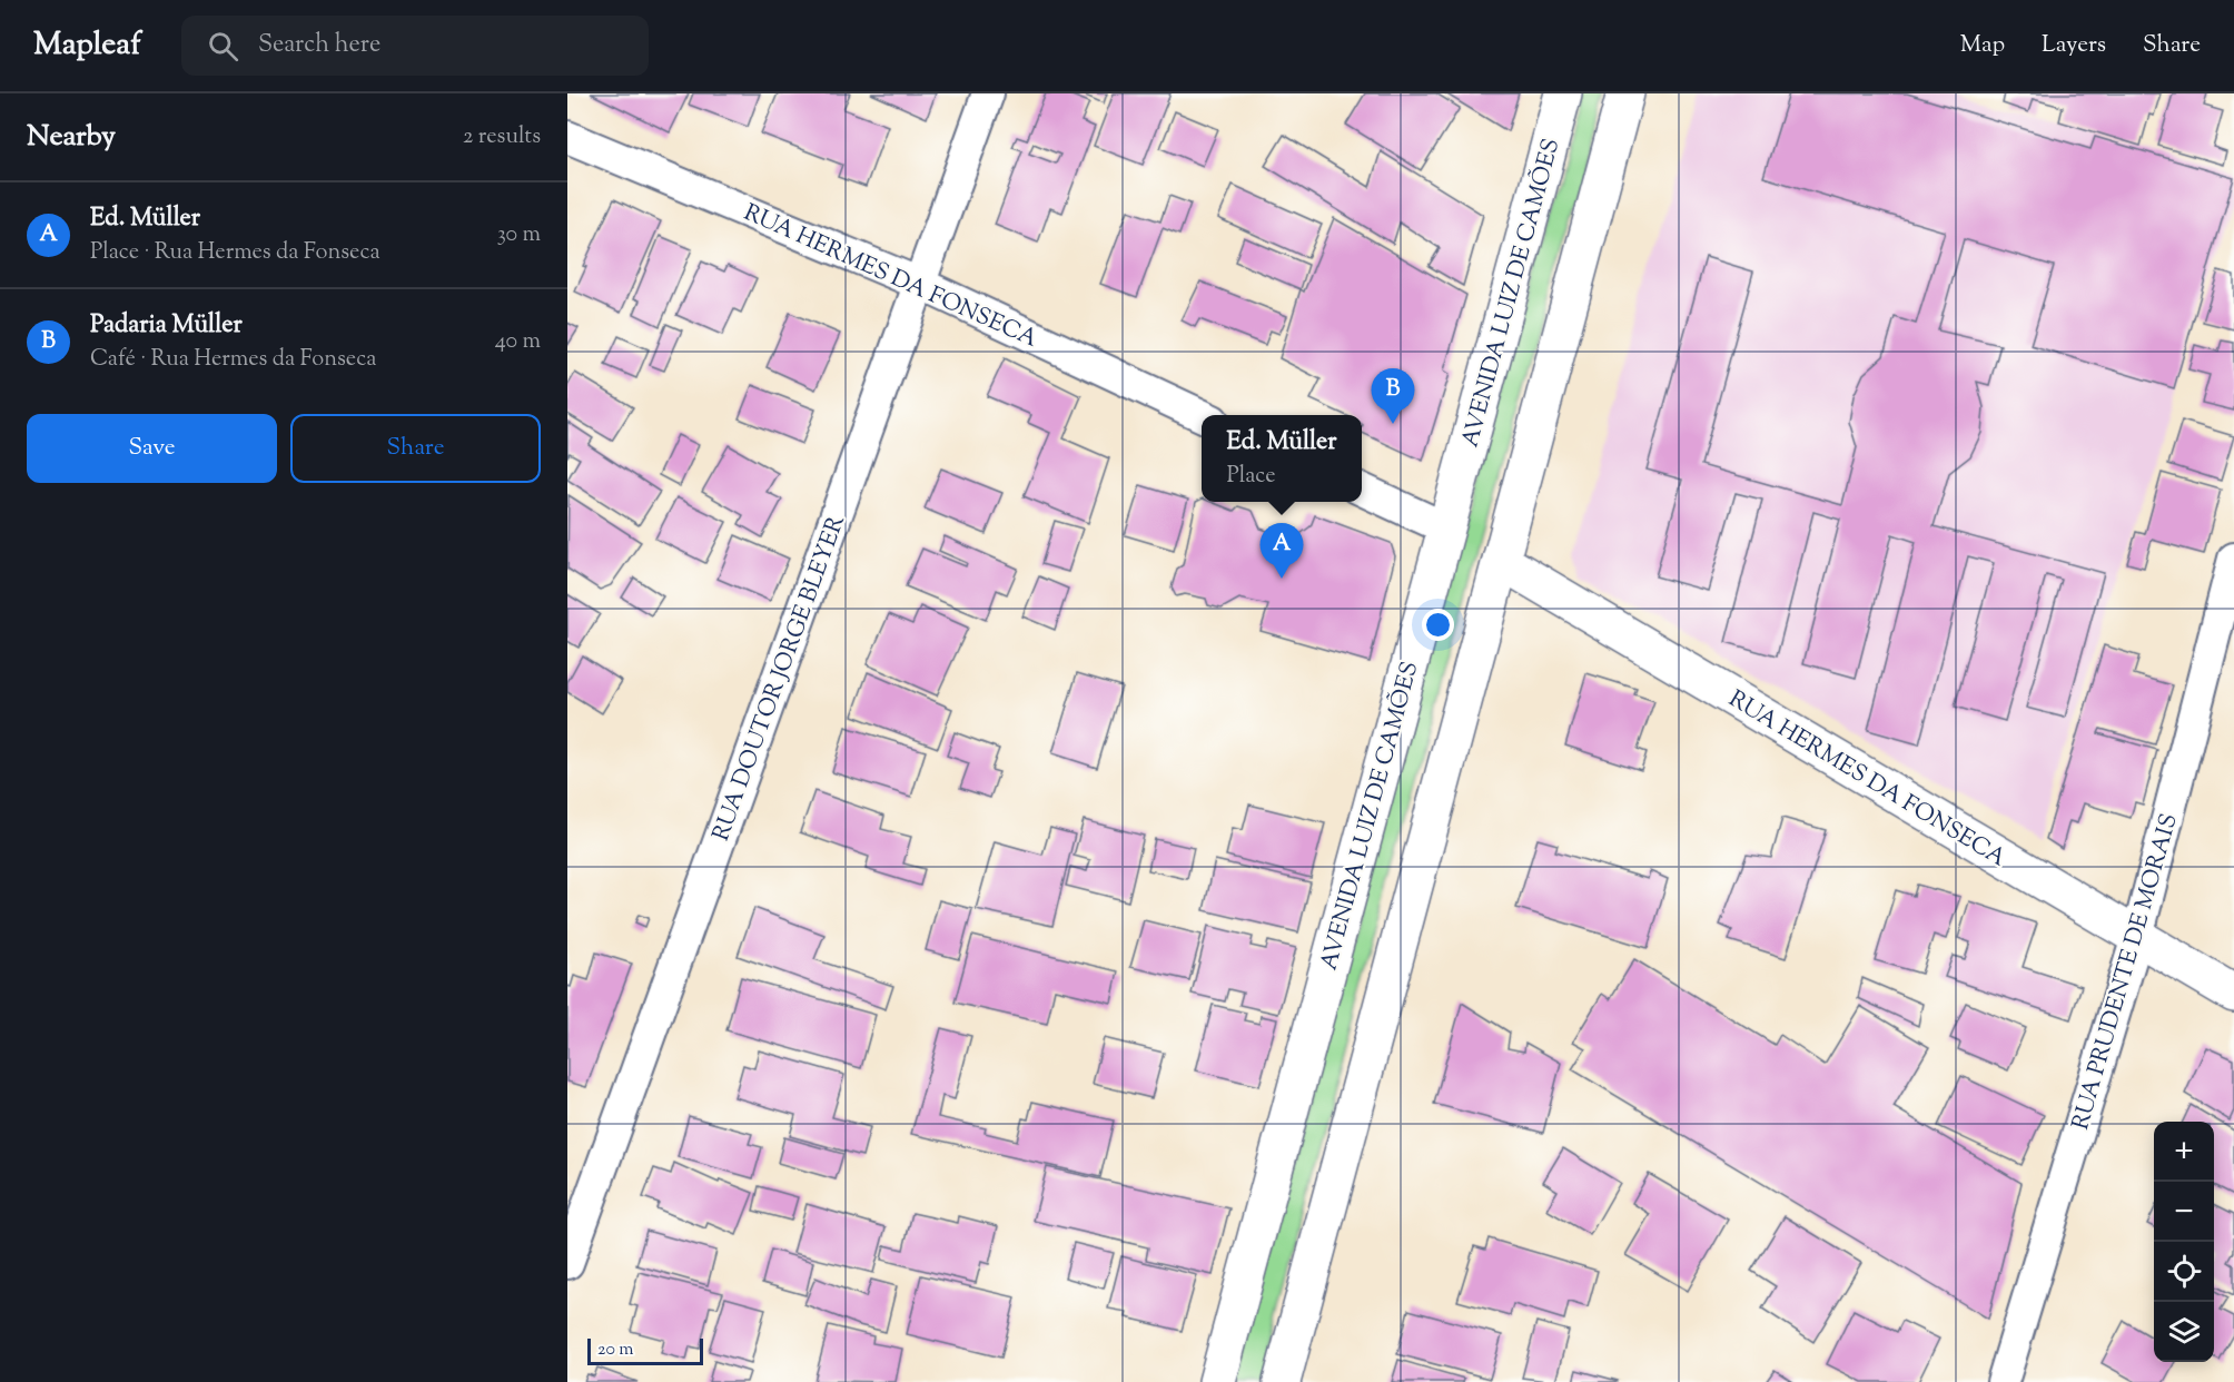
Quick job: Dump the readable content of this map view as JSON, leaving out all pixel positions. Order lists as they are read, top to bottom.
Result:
{
  "streets": {
    "main road": ["RUA HERMES DA FONSECA", "AVENIDA LUIZ DE CAMÕES"],
    "street": ["RUA DOUTOR JORGE BLEYER", "RUA PRUDENTE DE MORAIS"]
  },
  "crossings": [
    ["RUA HERMES DA FONSECA", "RUA DOUTOR JORGE BLEYER"],
    ["RUA HERMES DA FONSECA", "RUA PRUDENTE DE MORAIS"]
  ],
  "scale_bar": "20 m",
  "page": {
    "header": "Mapleaf",
    "search": "Search here",
    "nav": ["Map", "Layers", "Share"],
    "heading": ["Nearby", "2 results"],
    "list": [
      {
        "mark": "A",
        "name": "Ed. Müller",
        "note": "Place · Rua Hermes da Fonseca",
        "value": "30 m"
      },
      {
        "mark": "B",
        "name": "Padaria Müller",
        "note": "Café · Rua Hermes da Fonseca",
        "value": "40 m"
      }
    ],
    "pins": ["B", "A"],
    "buttons": ["Save", "Share"],
    "popup": ["Ed. Müller", "Place"],
    "map_buttons": ["+", "−"],
    "scale": "20 m"
  }
}
